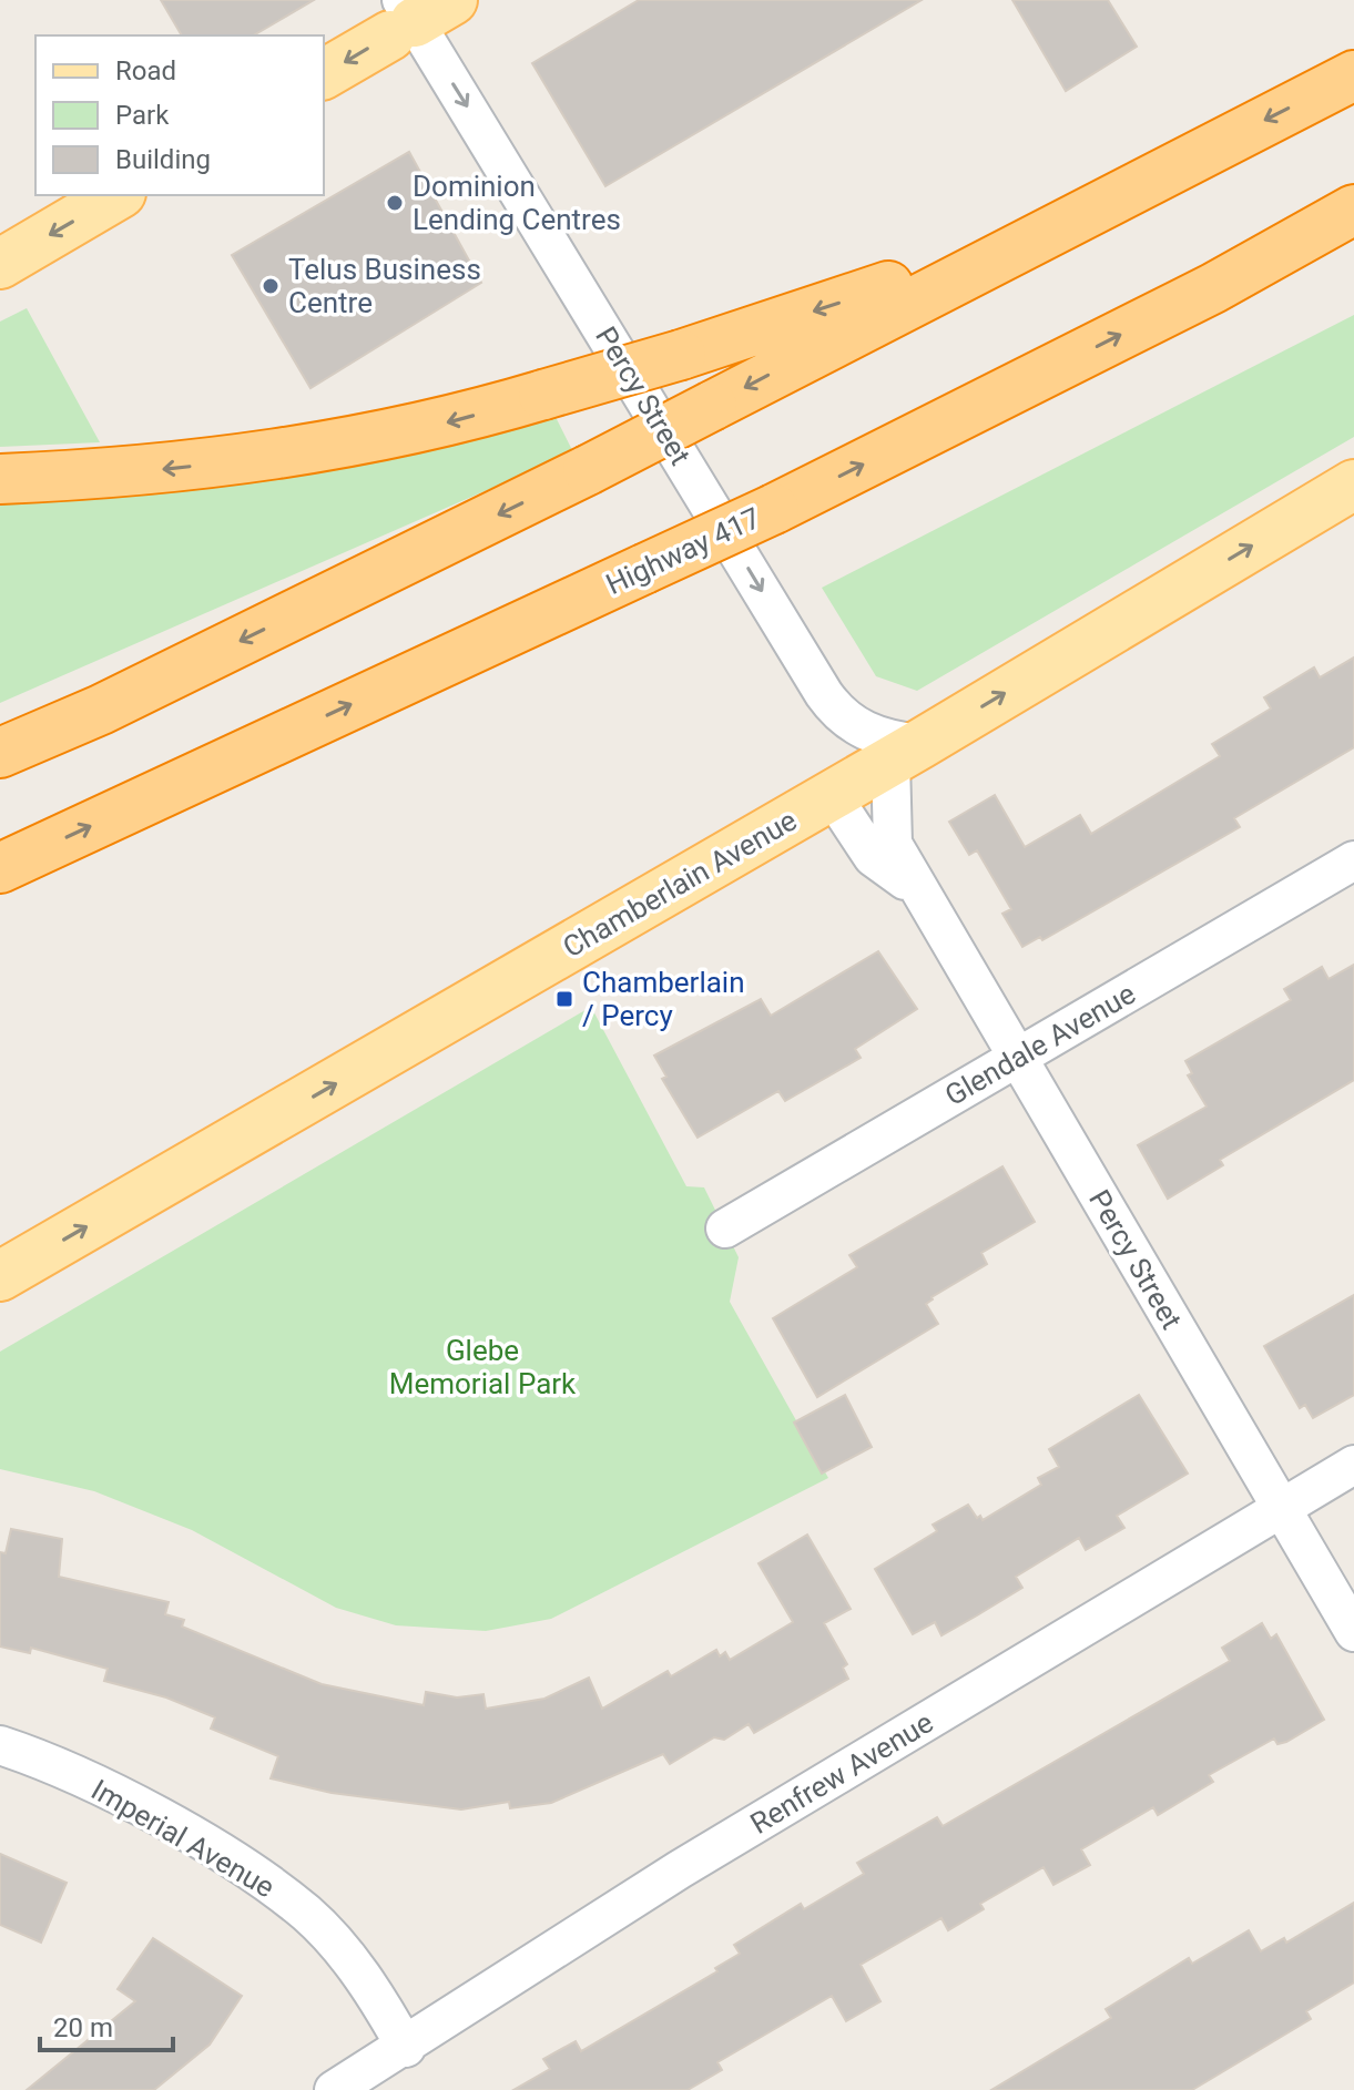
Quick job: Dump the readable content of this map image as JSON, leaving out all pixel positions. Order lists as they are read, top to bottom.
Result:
{
  "streets": {
    "highway": ["Highway 417"],
    "main road": ["Chamberlain Avenue"],
    "street": [
      "Percy Street",
      "Glendale Avenue",
      "Renfrew Avenue",
      "Imperial Avenue"
    ]
  },
  "crossings": [
    ["Percy Street", "Chamberlain Avenue"],
    ["Percy Street", "Glendale Avenue"],
    ["Percy Street", "Renfrew Avenue"],
    ["Renfrew Avenue", "Imperial Avenue"]
  ],
  "one_way": ["Percy Street", "Chamberlain Avenue"],
  "parks": ["Glebe Memorial Park"],
  "places": {
    "other": ["Dominion Lending Centres", "Telus Business Centre"],
    "transit": ["Chamberlain / Percy"]
  },
  "legend": ["Road", "Park", "Building"],
  "scale_bar": "20 m"
}
